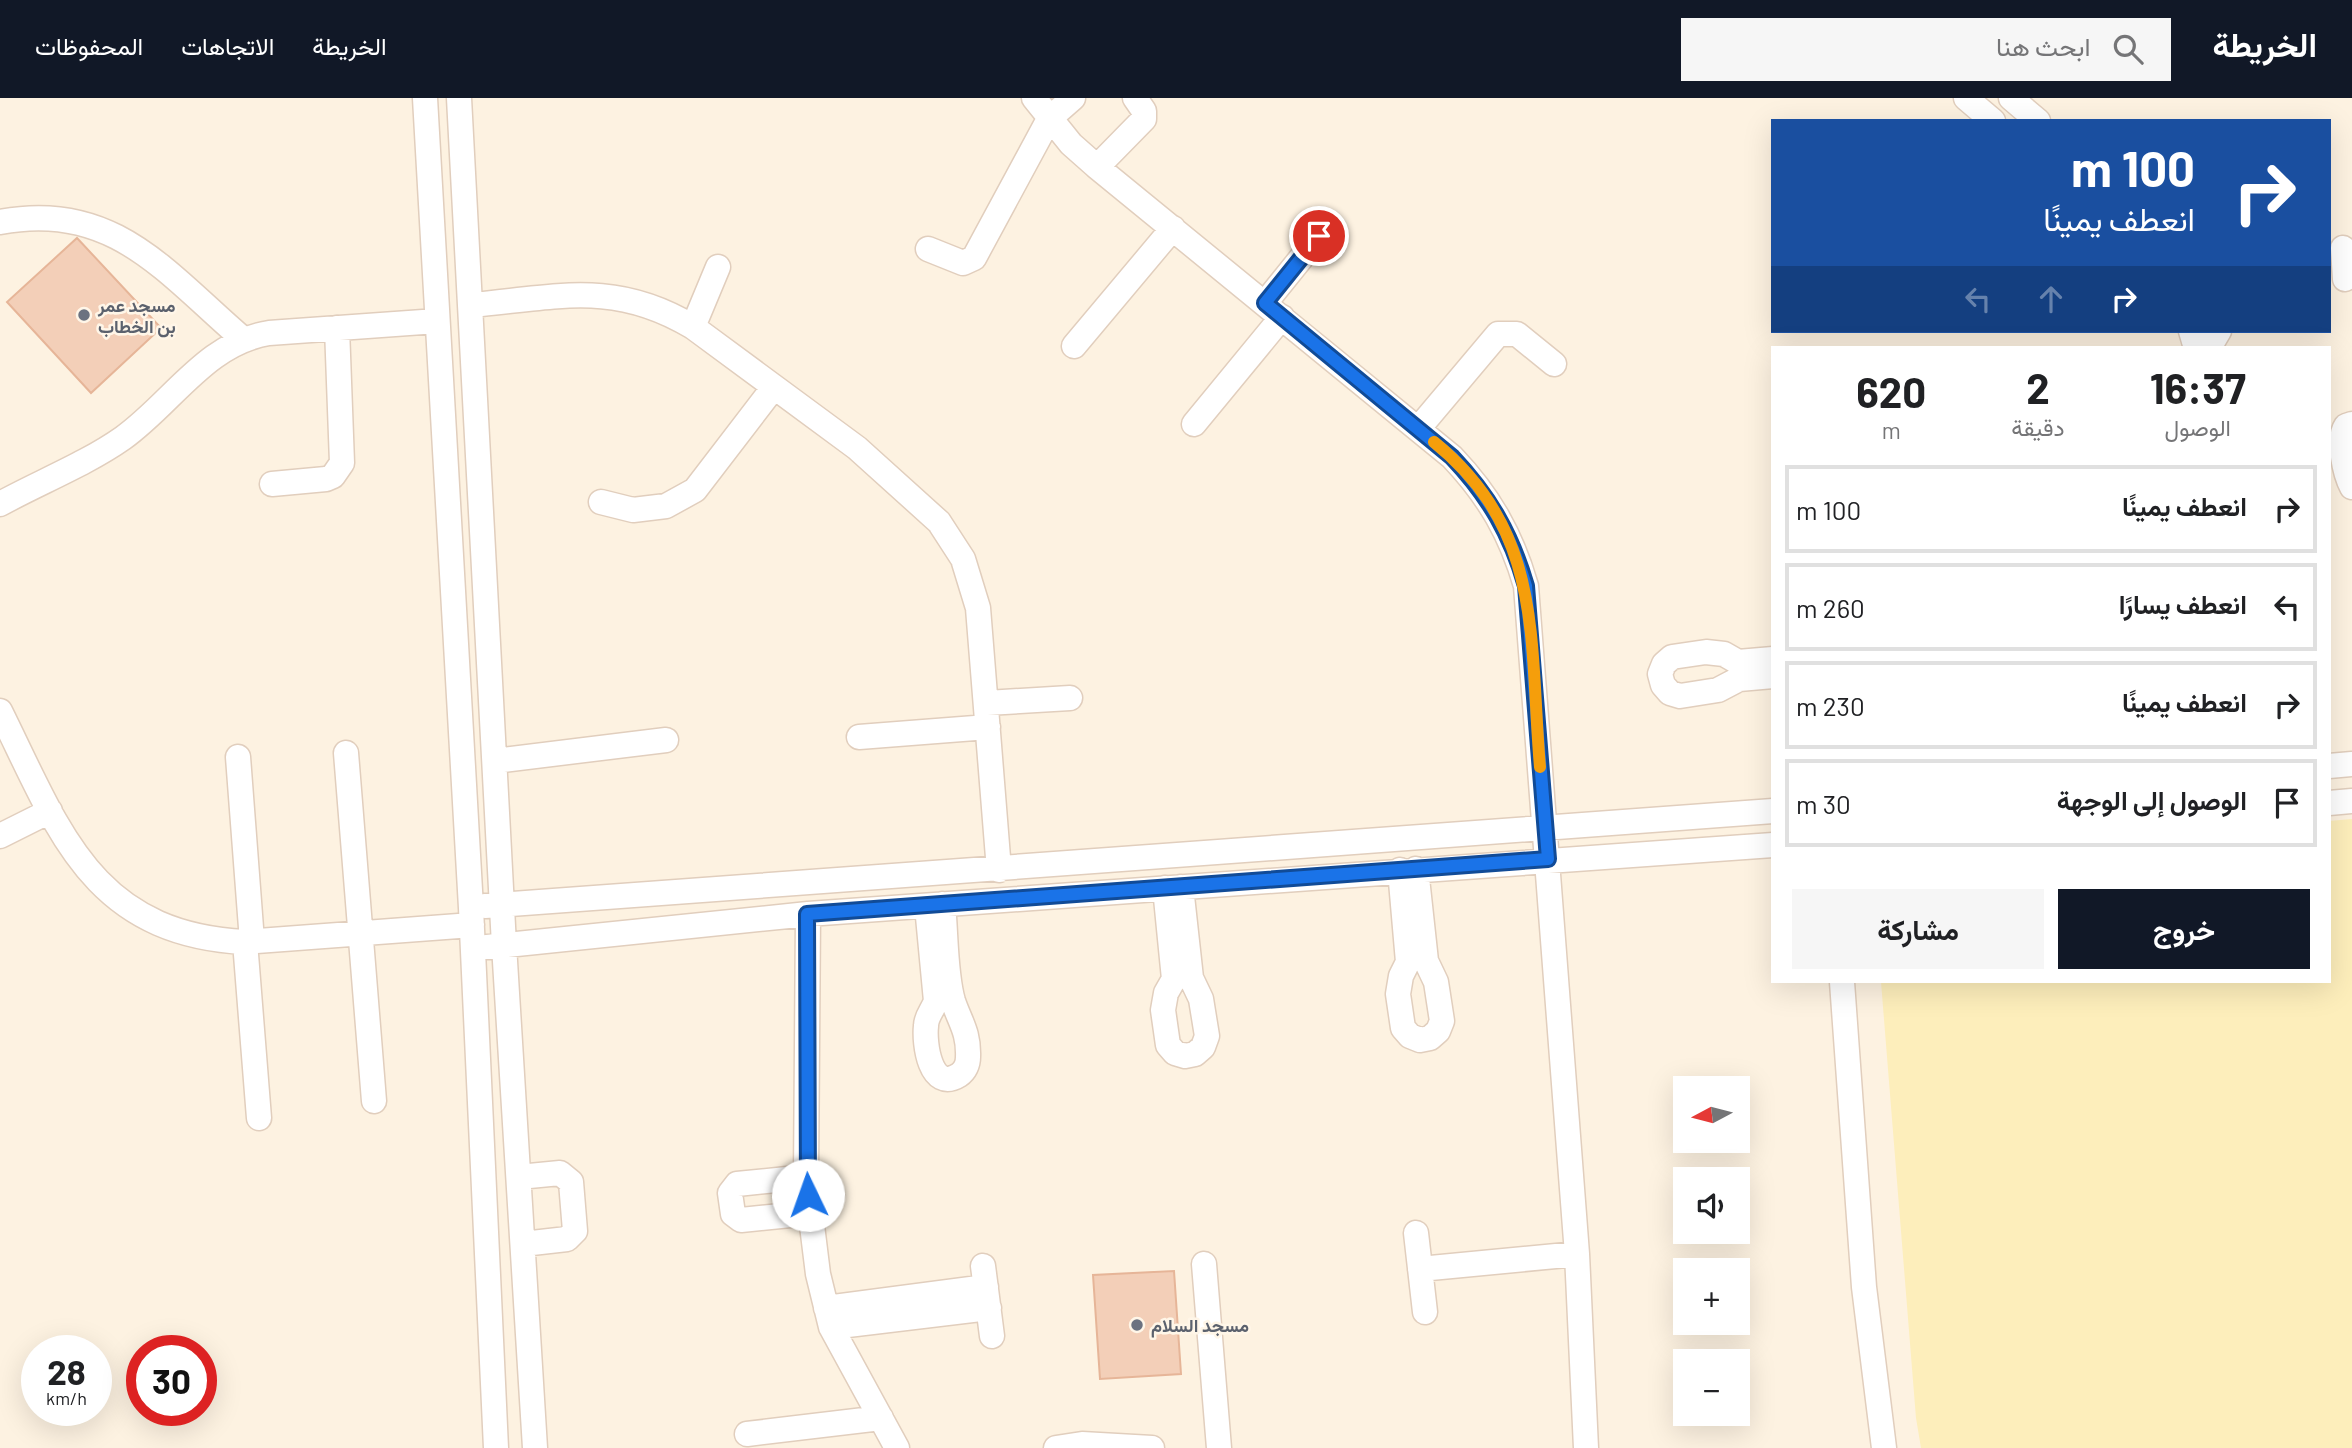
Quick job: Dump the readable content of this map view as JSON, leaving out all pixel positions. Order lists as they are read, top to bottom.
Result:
{
  "places": ["مسجد عمر بن الخطاب", "مسجد السلام"],
  "north": "left",
  "page": {
    "header": "الخريطة",
    "search": "ابحث هنا",
    "nav": ["الخريطة", "الاتجاهات", "المحفوظات"],
    "turn": ["100 m", "انعطف يمينًا"],
    "eta": [
      "16:37",
      "الوصول",
      "2",
      "دقيقة",
      "620",
      "m"
    ],
    "list": [
      {
        "name": "انعطف يمينًا",
        "value": "100 m"
      },
      {
        "name": "انعطف يسارًا",
        "value": "260 m"
      },
      {
        "name": "انعطف يمينًا",
        "value": "230 m"
      },
      {
        "name": "الوصول إلى الوجهة",
        "value": "30 m"
      }
    ],
    "buttons": ["خروج", "مشاركة"],
    "map_buttons": ["+", "−"],
    "speed": "28 km/h",
    "limit": "30"
  }
}
